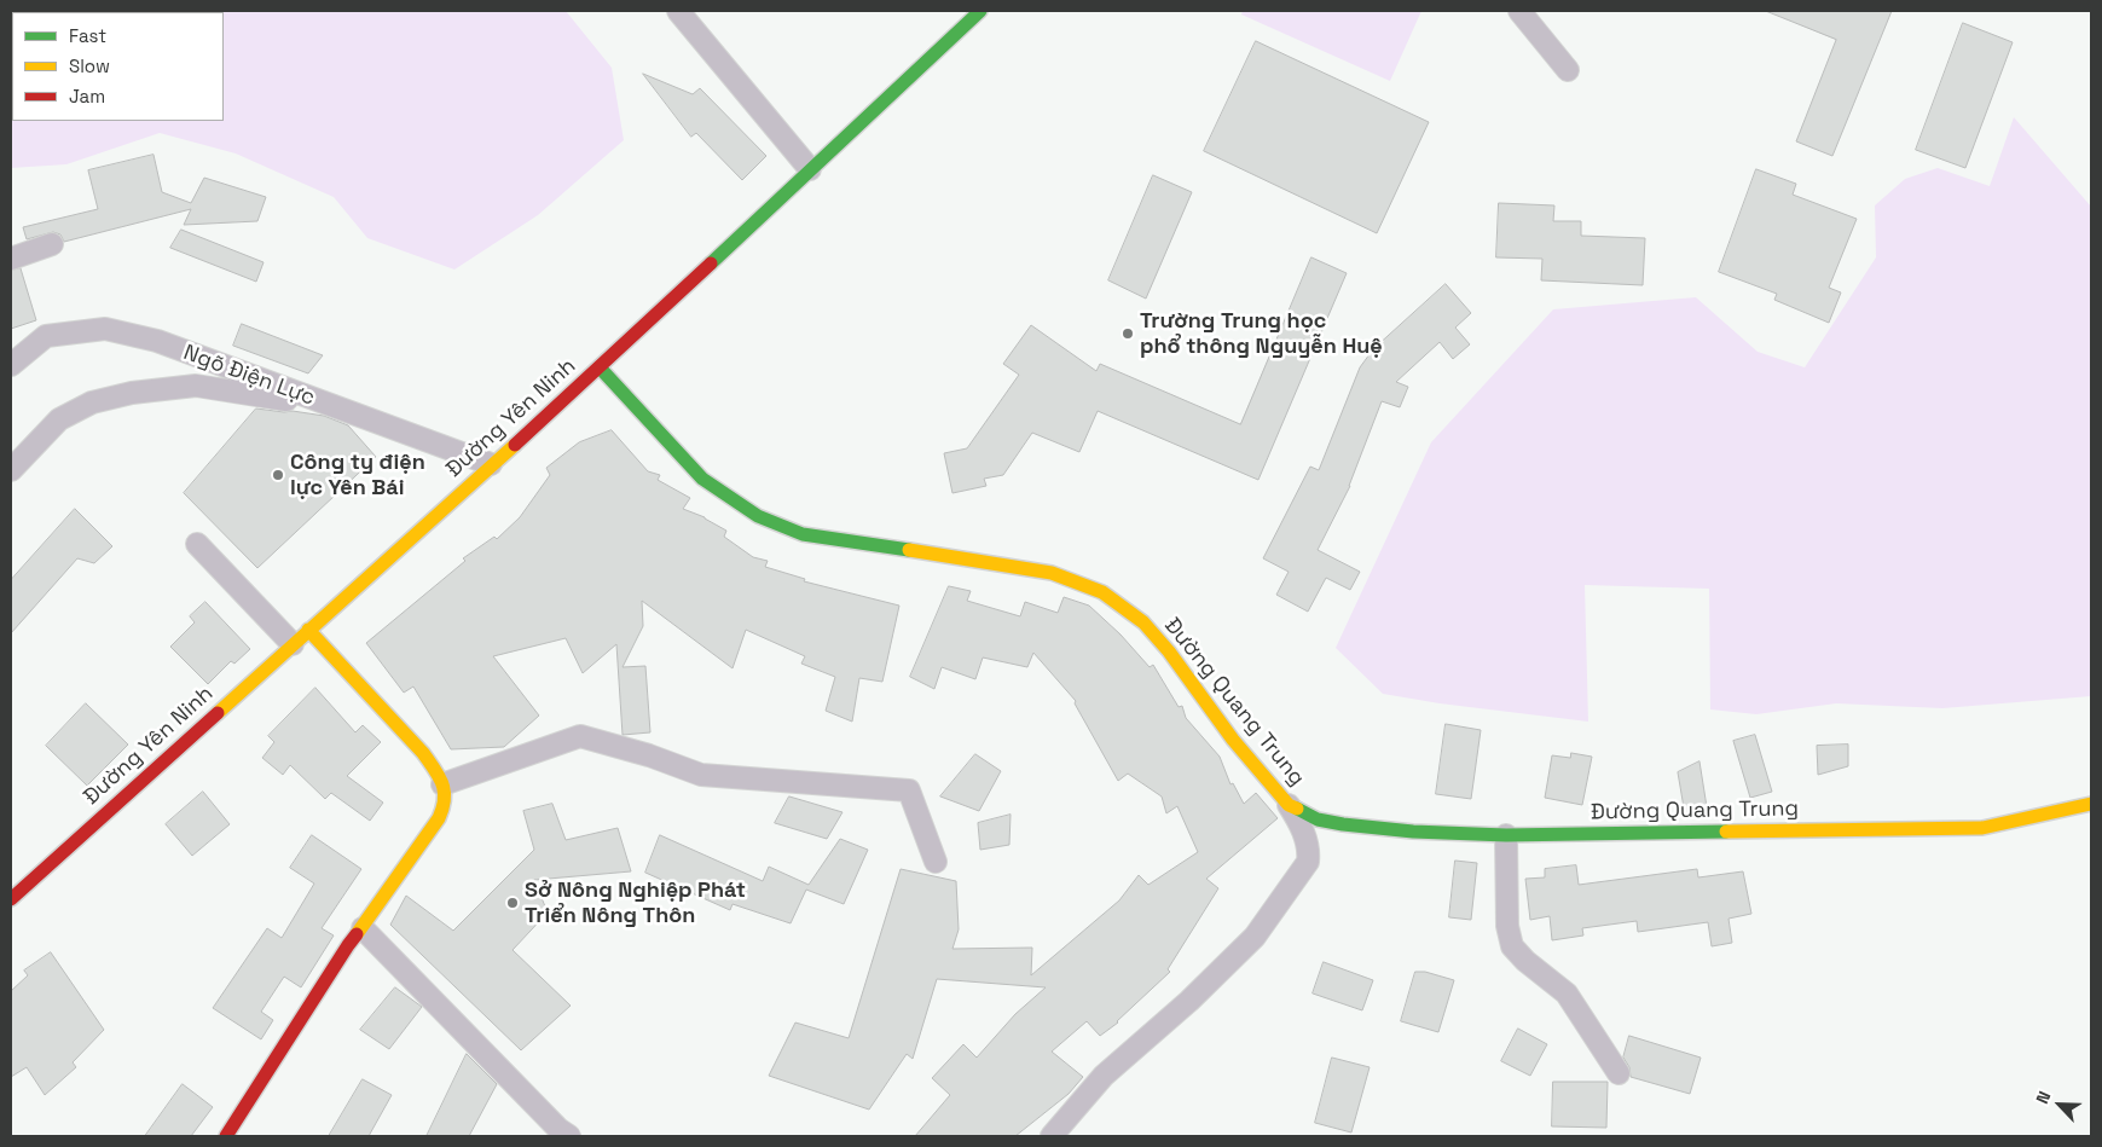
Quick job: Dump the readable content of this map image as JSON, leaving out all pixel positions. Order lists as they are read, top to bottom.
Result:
{
  "streets": {
    "street": ["Ngõ Điện Lực", "Đường Yên Ninh", "Đường Quang Trung"]
  },
  "crossings": [
    ["Ngõ Điện Lực", "Đường Yên Ninh"],
    ["Đường Yên Ninh", "Đường Quang Trung"]
  ],
  "places": ["Trường Trung học phổ thông Nguyễn Huệ", "Công ty điện lực Yên Bái", "Sở Nông Nghiệp Phát Triển Nông Thôn"],
  "legend": ["Fast", "Slow", "Jam"],
  "north": "top left"
}
